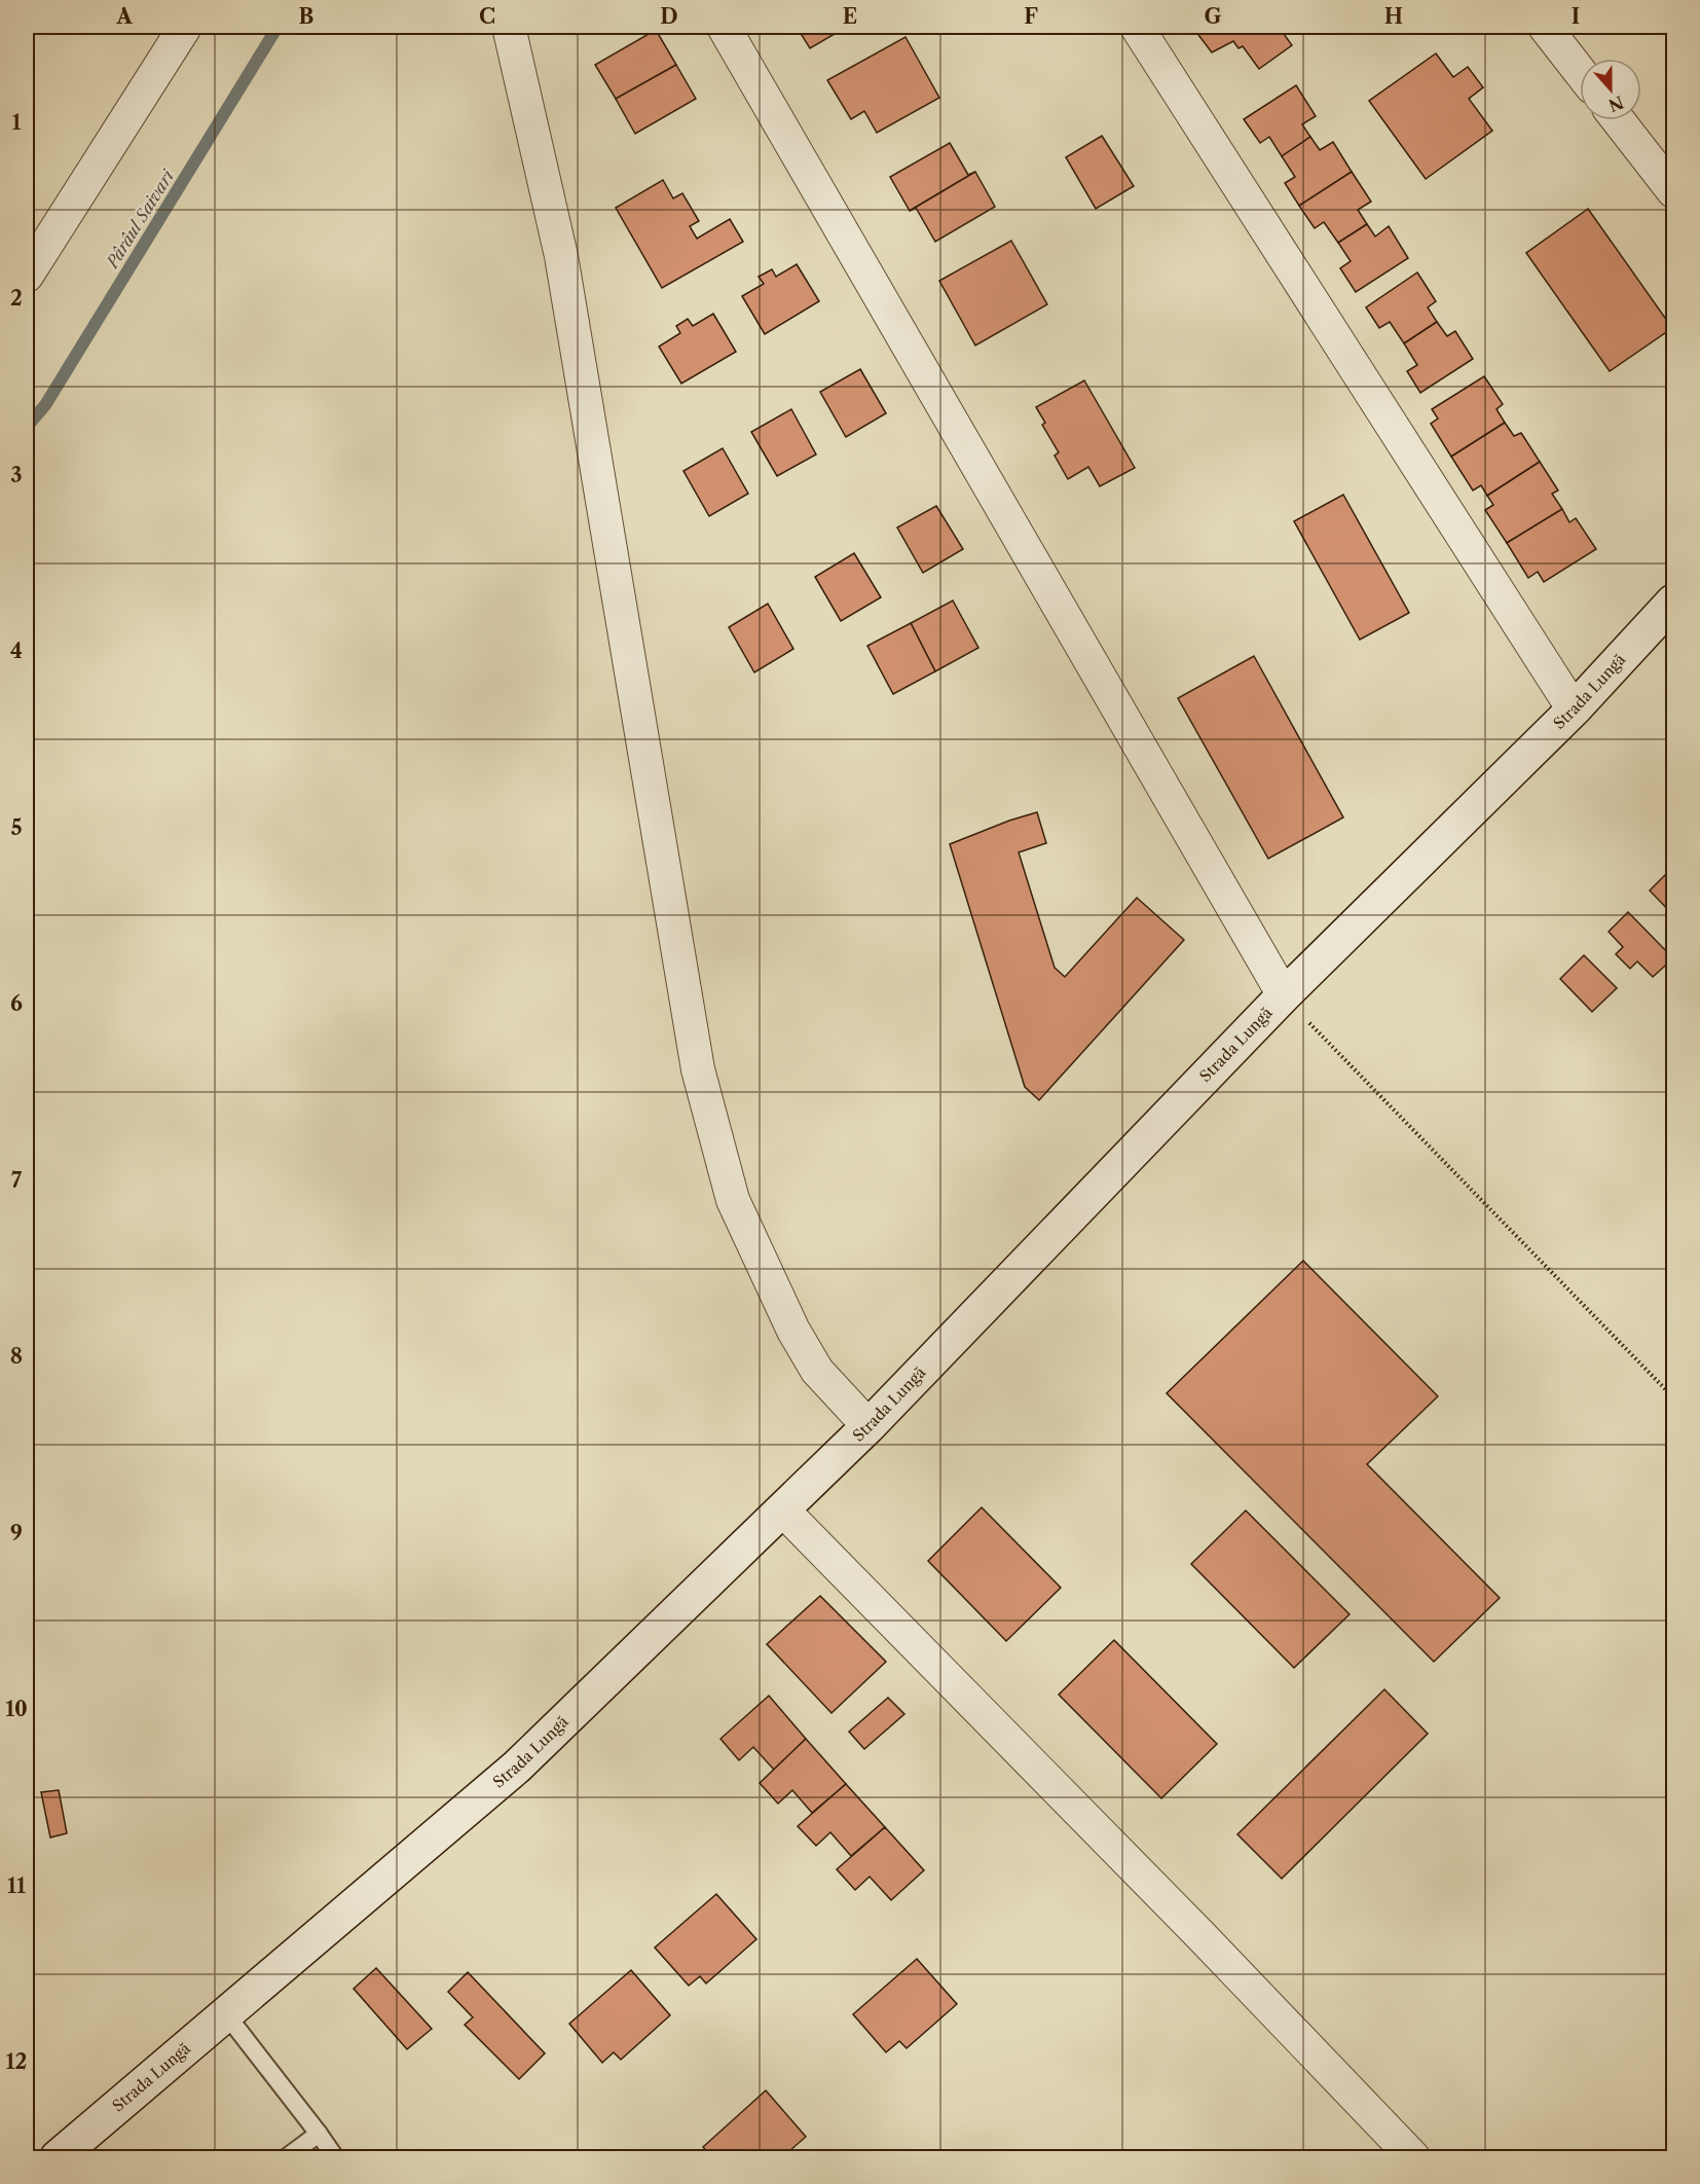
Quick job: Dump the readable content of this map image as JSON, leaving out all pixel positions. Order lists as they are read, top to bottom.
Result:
{
  "streets": {
    "main road": ["Strada Lungă"]
  },
  "water": ["Pârâul Saivari"],
  "north": "bottom",
  "grid": {
    "columns": [
      "A",
      "B",
      "C",
      "D",
      "E",
      "F",
      "G",
      "H",
      "I"
    ],
    "rows": [
      "1",
      "2",
      "3",
      "4",
      "5",
      "6",
      "7",
      "8",
      "9",
      "10",
      "11",
      "12"
    ]
  }
}
